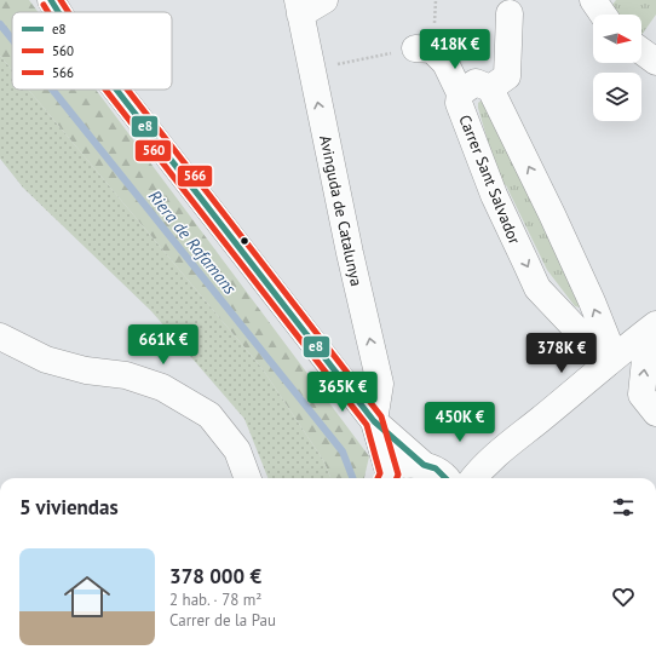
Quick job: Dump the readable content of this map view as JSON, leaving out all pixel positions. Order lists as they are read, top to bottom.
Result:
{
  "streets": {
    "street": ["Carrer Sant Salvador", "Avinguda de Catalunya"]
  },
  "water": ["Riera de Rafamans"],
  "lines": ["transit line e8", "transit line 566", "transit line 560"],
  "legend": ["e8", "560", "566"],
  "north": "right",
  "page": {
    "price": [
      "418K €",
      "661K €",
      "378K €",
      "365K €",
      "450K €"
    ],
    "heading": "5 viviendas",
    "list": [
      {
        "name": "378 000 €",
        "note": "2 hab. · 78 m² · Carrer de la Pau"
      }
    ]
  }
}
